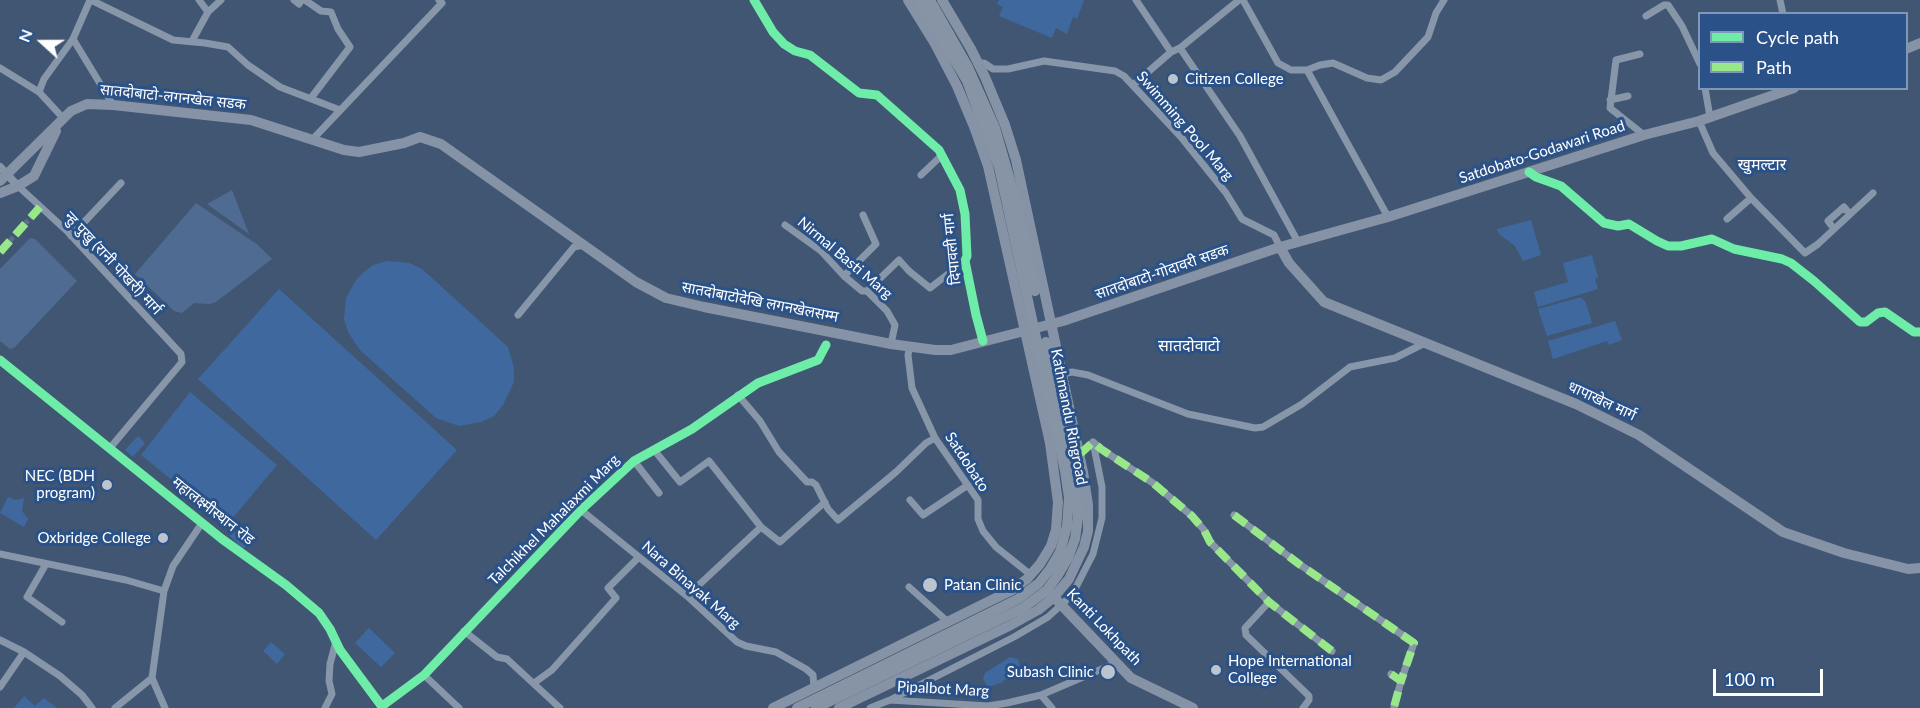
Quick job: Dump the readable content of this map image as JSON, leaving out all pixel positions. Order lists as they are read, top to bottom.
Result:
{
  "streets": {
    "highway": ["Kathmandu Ringroad"],
    "main road": [
      "सातदोबाटो-लगनखेल सडक",
      "Satdobato-Godawari Road",
      "सातदोबाटो-गोदावरी सडक",
      "सातदोबाटोदेखि लगनखेलसम्म",
      "धापाखेल मार्ग",
      "Kanti Lokhpath"
    ],
    "street": [
      "Swimming Pool Marg",
      "दिपावली मार्ग",
      "Nirmal Basti Marg",
      "न्हु पुखु (रानी पोखरी) मार्ग",
      "Satdobato",
      "महालक्ष्मीस्थान रोड",
      "Talchikhel Mahalaxmi Marg",
      "Nara Binayak Marg",
      "Pipalbot Marg"
    ]
  },
  "crossings": [
    ["सातदोबाटो-लगनखेल सडक", "सातदोबाटोदेखि लगनखेलसम्म"],
    ["Swimming Pool Marg", "सातदोबाटो-गोदावरी सडक"],
    ["Swimming Pool Marg", "धापाखेल मार्ग"],
    ["Satdobato-Godawari Road", "सातदोबाटो-गोदावरी सडक"],
    ["Nirmal Basti Marg", "सातदोबाटोदेखि लगनखेलसम्म"],
    ["न्हु पुखु (रानी पोखरी) मार्ग", "महालक्ष्मीस्थान रोड"],
    ["सातदोबाटो-गोदावरी सडक", "धापाखेल मार्ग"],
    ["सातदोबाटो-गोदावरी सडक", "Kathmandu Ringroad"],
    ["सातदोबाटोदेखि लगनखेलसम्म", "Satdobato"],
    ["Kathmandu Ringroad", "Satdobato"],
    ["Kathmandu Ringroad", "Kanti Lokhpath"],
    ["Satdobato", "Kanti Lokhpath"],
    ["महालक्ष्मीस्थान रोड", "Talchikhel Mahalaxmi Marg"],
    ["Talchikhel Mahalaxmi Marg", "Nara Binayak Marg"],
    ["Kanti Lokhpath", "Pipalbot Marg"]
  ],
  "districts": ["खुमल्टार", "सातदोवाटो"],
  "places": [
    "Citizen College",
    "NEC (BDH program)",
    "Oxbridge College",
    "Patan Clinic",
    "Hope International College",
    "Subash Clinic"
  ],
  "legend": ["Cycle path", "Path"],
  "scale_bar": "100 m",
  "north": "left"
}
